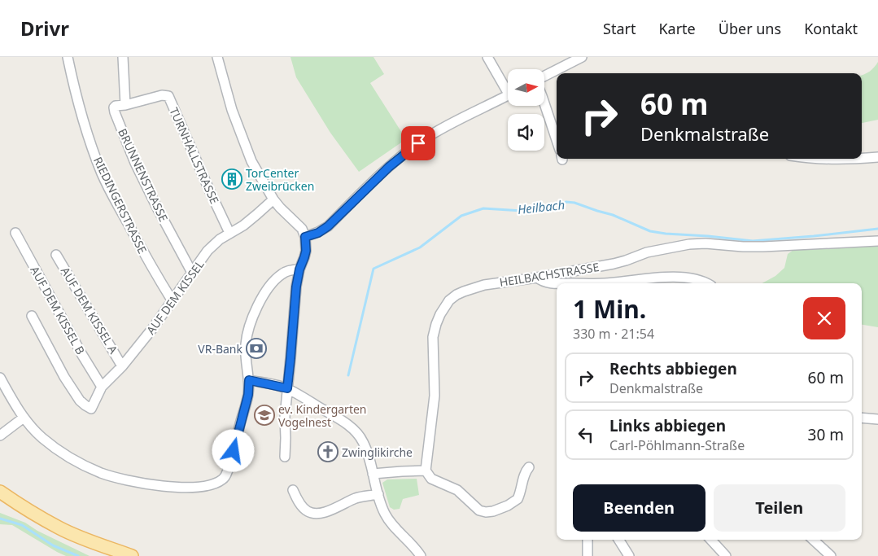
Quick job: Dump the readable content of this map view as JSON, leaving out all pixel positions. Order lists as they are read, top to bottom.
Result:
{
  "streets": {
    "street": [
      "TURNHALLSTRASSE",
      "BRUNNENSTRASSE",
      "RIEDINGERSTRASSE",
      "HEILBACHSTRASSE",
      "AUF DEM KISSEL",
      "AUF DEM KISSEL B",
      "AUF DEM KISSEL A"
    ]
  },
  "crossings": [
    ["TURNHALLSTRASSE", "BRUNNENSTRASSE"],
    ["TURNHALLSTRASSE", "AUF DEM KISSEL"],
    ["BRUNNENSTRASSE", "AUF DEM KISSEL"],
    ["RIEDINGERSTRASSE", "AUF DEM KISSEL"],
    ["AUF DEM KISSEL", "AUF DEM KISSEL B"],
    ["AUF DEM KISSEL", "AUF DEM KISSEL A"]
  ],
  "water": ["Heilbach"],
  "places": {
    "building": ["TorCenter Zweibrücken"],
    "bank": ["VR-Bank"],
    "school or university": ["ev. Kindergarten Vogelnest"],
    "church": ["Zwinglikirche"]
  },
  "north": "right",
  "page": {
    "header": "Drivr",
    "nav": [
      "Start",
      "Karte",
      "Über uns",
      "Kontakt"
    ],
    "turn": ["60 m", "Denkmalstraße"],
    "heading": ["1 Min.", "330 m · 21:54"],
    "list": [
      {
        "name": "Rechts abbiegen",
        "note": "Denkmalstraße",
        "value": "60 m"
      },
      {
        "name": "Links abbiegen",
        "note": "Carl-Pöhlmann-Straße",
        "value": "30 m"
      }
    ],
    "buttons": ["Beenden", "Teilen"]
  }
}
